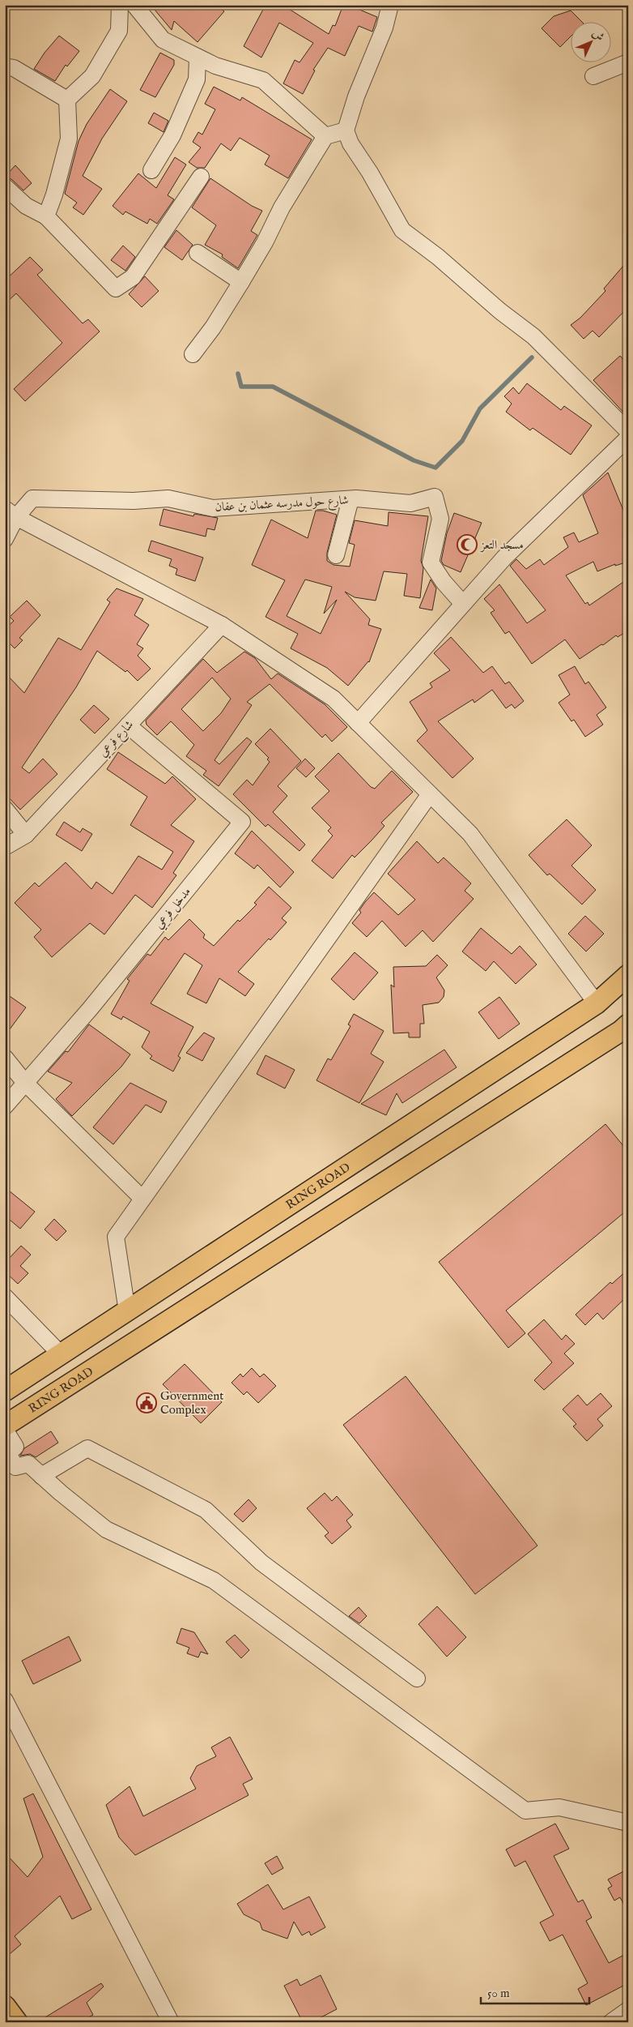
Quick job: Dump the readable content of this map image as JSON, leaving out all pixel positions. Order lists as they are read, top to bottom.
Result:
{
  "streets": {
    "main road": ["RING ROAD"],
    "street": ["شارع حول مدرسه عثمان بن عفان", "شارع فرعي", "مدخل فرعي"]
  },
  "crossings": [
    ["شارع فرعي", "مدخل فرعي"]
  ],
  "places": {
    "mosque": ["مسجد التعز"],
    "public building": ["Government Complex"]
  },
  "scale_bar": "50 m",
  "north": "top right"
}
